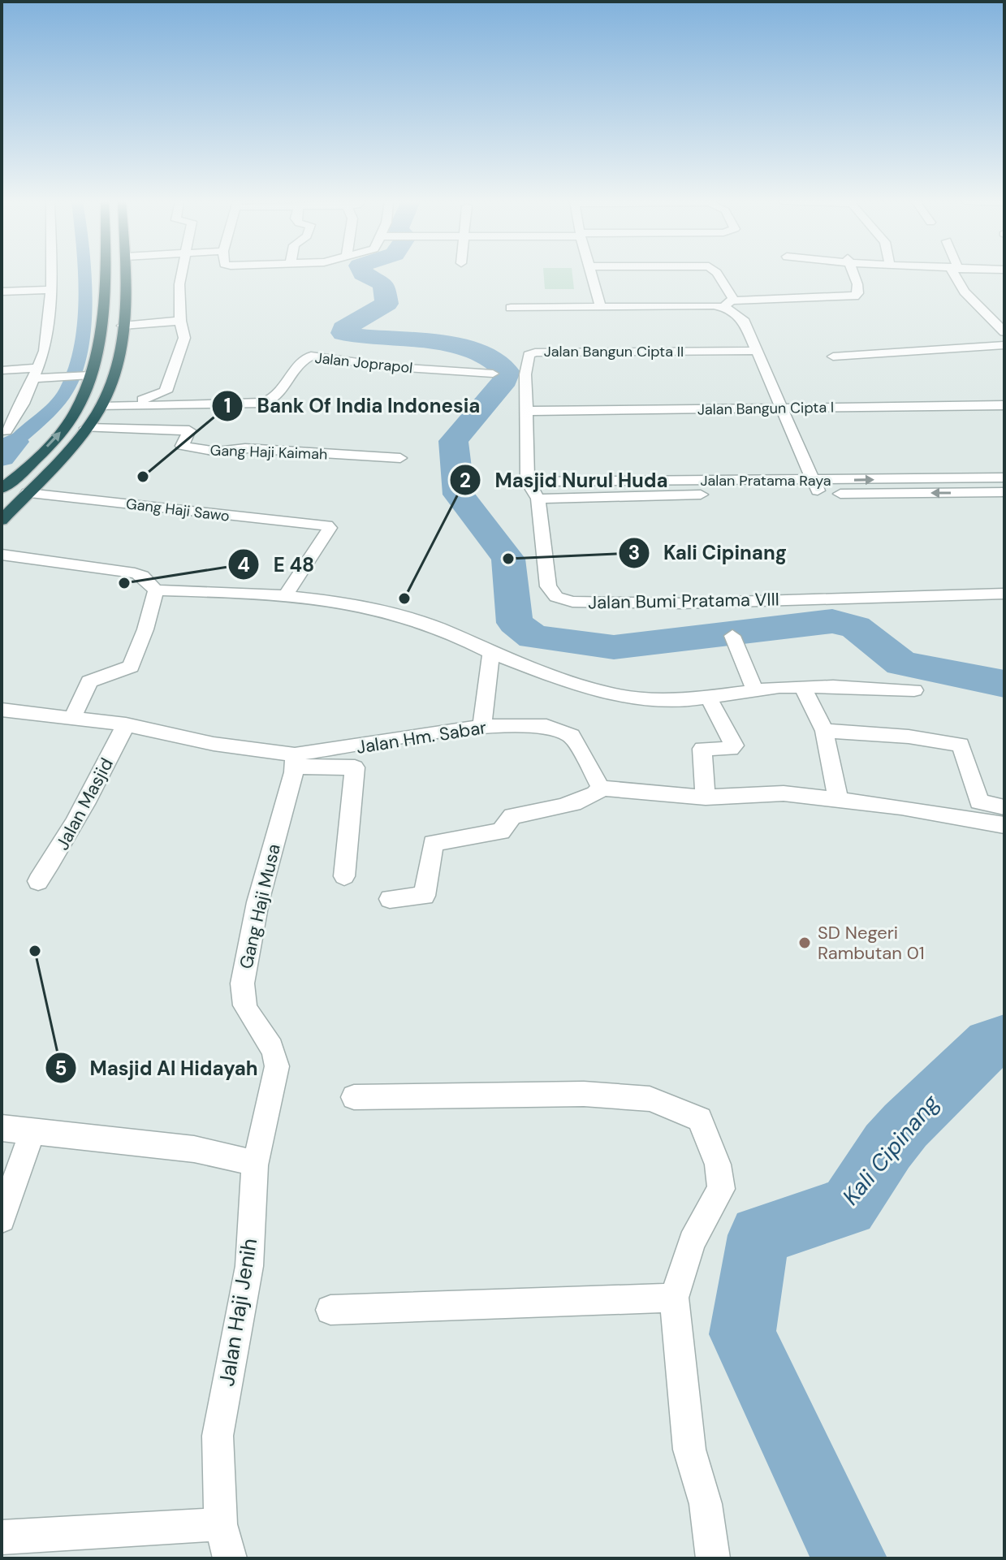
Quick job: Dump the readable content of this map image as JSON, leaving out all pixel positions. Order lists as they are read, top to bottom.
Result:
{
  "streets": {
    "street": [
      "Jalan Bangun Cipta II",
      "Jalan Joprapol",
      "Jalan Bangun Cipta I",
      "Gang Haji Kaimah",
      "Jalan Pratama Raya",
      "Gang Haji Sawo",
      "Jalan Bumi Pratama VIII",
      "Jalan Hm. Sabar",
      "Jalan Masjid",
      "Gang Haji Musa",
      "Jalan Haji Jenih"
    ]
  },
  "crossings": [
    ["Jalan Bangun Cipta II", "Jalan Bangun Cipta I"],
    ["Jalan Pratama Raya", "Jalan Bumi Pratama VIII"],
    ["Jalan Hm. Sabar", "Jalan Masjid"],
    ["Jalan Hm. Sabar", "Gang Haji Musa"],
    ["Gang Haji Musa", "Jalan Haji Jenih"]
  ],
  "water": ["Kali Cipinang"],
  "places": [
    "Bank Of India Indonesia",
    "Kali Cipinang",
    "E 48",
    "Masjid Nurul Huda",
    "SD Negeri Rambutan 01",
    "Masjid Al Hidayah"
  ]
}
